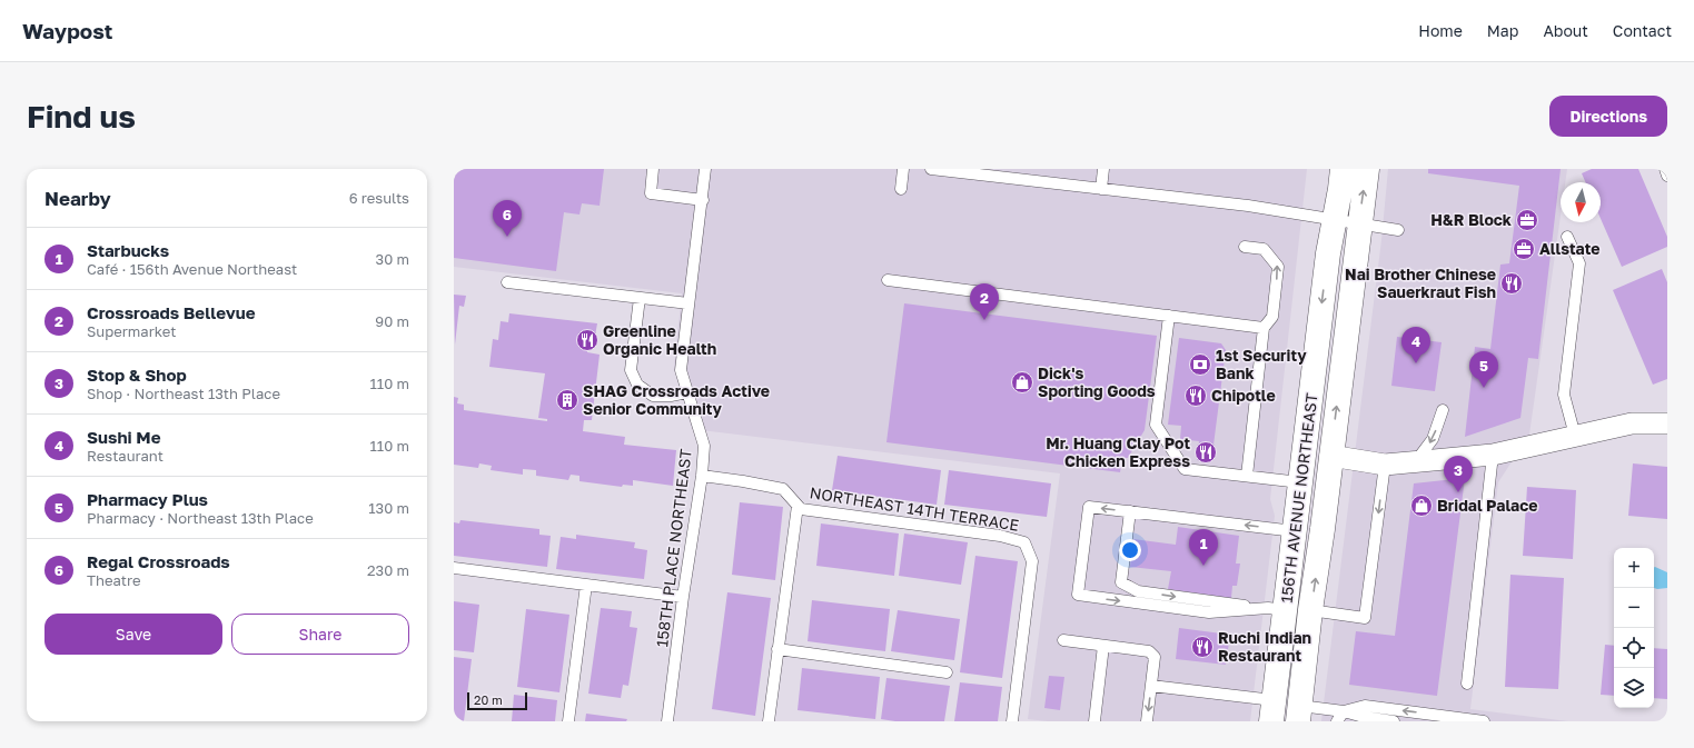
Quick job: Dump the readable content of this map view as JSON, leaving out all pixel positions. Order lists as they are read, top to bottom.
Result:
{
  "streets": {
    "main road": ["156TH AVENUE NORTHEAST"],
    "lane": ["NORTHEAST 14TH TERRACE", "158TH PLACE NORTHEAST"]
  },
  "crossings": [
    ["NORTHEAST 14TH TERRACE", "158TH PLACE NORTHEAST"]
  ],
  "places": {
    "office": ["H&R Block", "Allstate"],
    "restaurant": [
      "Nai Brother Chinese Sauerkraut Fish",
      "Greenline Organic Health",
      "Chipotle",
      "Mr. Huang Clay Pot Chicken Express",
      "Ruchi Indian Restaurant"
    ],
    "bank": ["1st Security Bank"],
    "shop": ["Dick's Sporting Goods", "Bridal Palace"],
    "building": ["SHAG Crossroads Active Senior Community"]
  },
  "scale_bar": "20 m",
  "north": "bottom",
  "page": {
    "header": "Waypost",
    "nav": [
      "Home",
      "Map",
      "About",
      "Contact"
    ],
    "buttons": [
      "Directions",
      ["Save", "Share"]
    ],
    "title": "Find us",
    "heading": ["Nearby", "6 results"],
    "pins": [
      "6",
      "2",
      "4",
      "5",
      "3",
      "1"
    ],
    "list": [
      {
        "mark": "1",
        "name": "Starbucks",
        "note": "Café · 156th Avenue Northeast",
        "value": "30 m"
      },
      {
        "mark": "2",
        "name": "Crossroads Bellevue",
        "note": "Supermarket",
        "value": "90 m"
      },
      {
        "mark": "3",
        "name": "Stop & Shop",
        "note": "Shop · Northeast 13th Place",
        "value": "110 m"
      },
      {
        "mark": "4",
        "name": "Sushi Me",
        "note": "Restaurant",
        "value": "110 m"
      },
      {
        "mark": "5",
        "name": "Pharmacy Plus",
        "note": "Pharmacy · Northeast 13th Place",
        "value": "130 m"
      },
      {
        "mark": "6",
        "name": "Regal Crossroads",
        "note": "Theatre",
        "value": "230 m"
      }
    ],
    "map_buttons": ["+", "−"],
    "scale": "20 m"
  }
}
